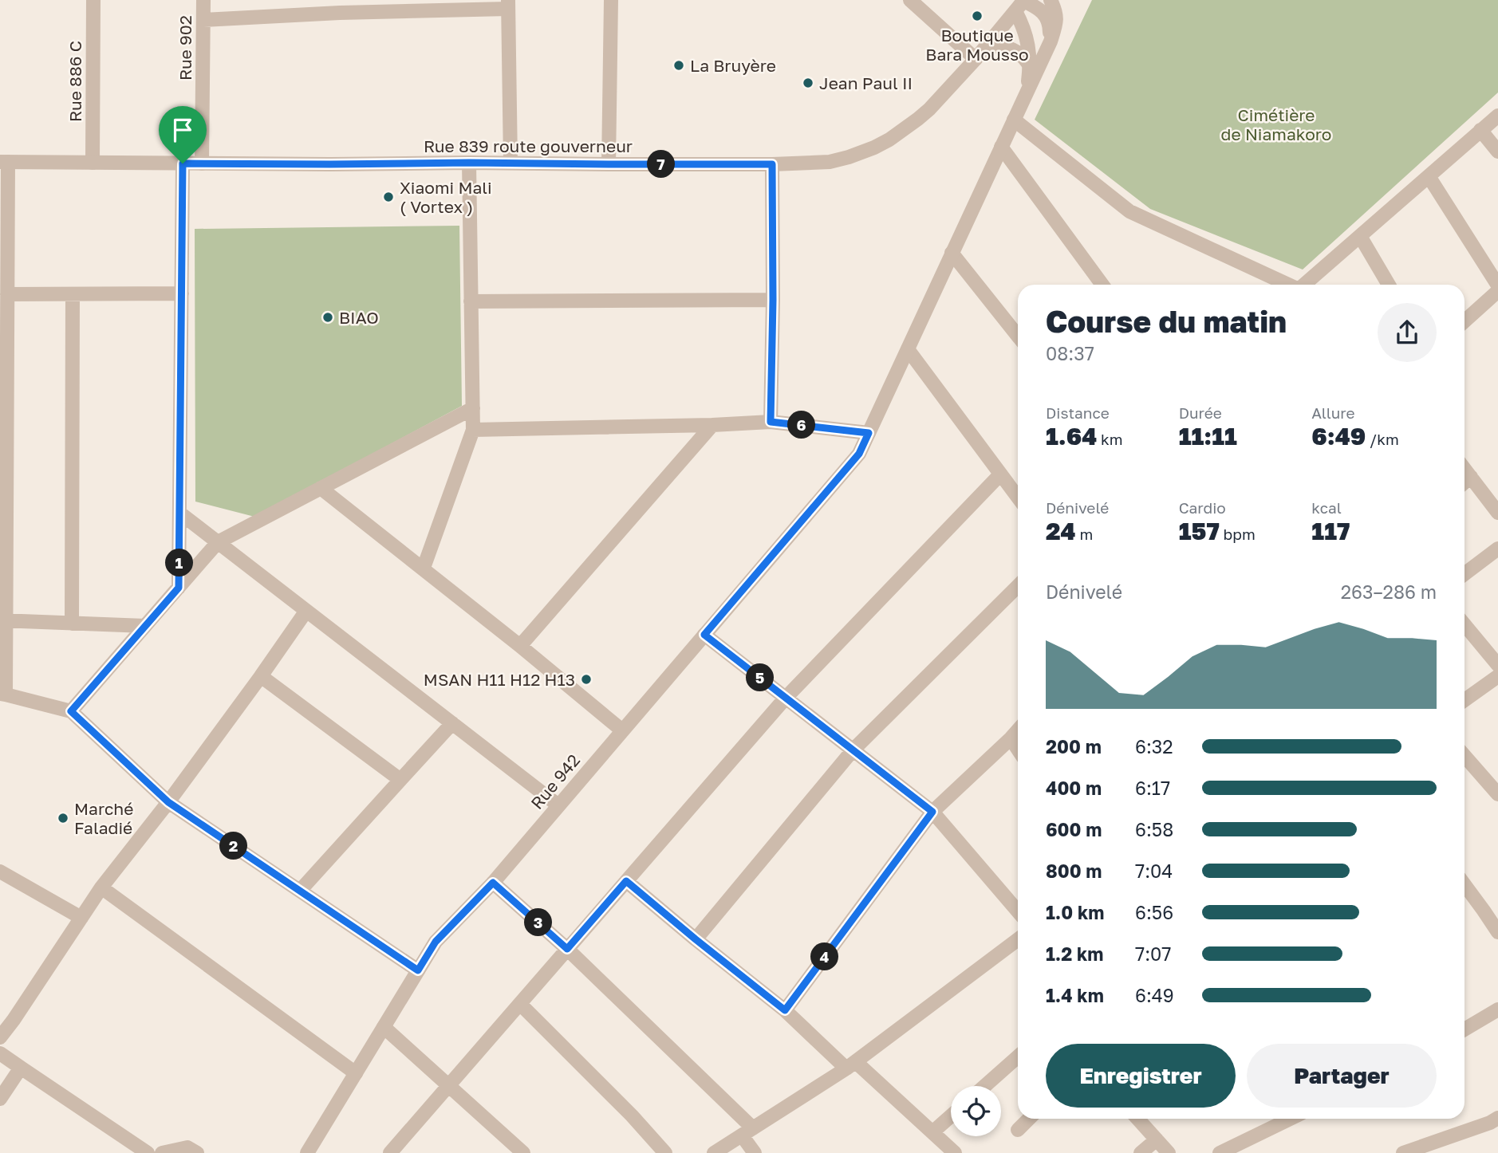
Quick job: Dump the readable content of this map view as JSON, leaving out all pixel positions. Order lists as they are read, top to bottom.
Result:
{
  "streets": {
    "street": [
      "Rue 902",
      "Rue 886 C",
      "Rue 839 route gouverneur",
      "Rue 942"
    ]
  },
  "crossings": [
    ["Rue 902", "Rue 839 route gouverneur"],
    ["Rue 886 C", "Rue 839 route gouverneur"]
  ],
  "parks": ["Cimétière de Niamakoro"],
  "places": [
    "Boutique Bara Mousso",
    "La Bruyère",
    "Jean Paul II",
    "Xiaomi Mali ( Vortex )",
    "BIAO",
    "MSAN H11 H12 H13",
    "Marché Faladié"
  ],
  "page": {
    "pins": [
      "7",
      "6",
      "1",
      "5",
      "2",
      "3",
      "4"
    ],
    "heading": ["Course du matin", "08:37"],
    "stats": [
      ["Distance", "1.64 km"],
      ["Durée", "11:11"],
      ["Allure", "6:49 /km"],
      ["Dénivelé", "24 m"],
      ["Cardio", "157 bpm"],
      ["kcal", "117"]
    ],
    "chart": ["Dénivelé", "263–286 m"],
    "list": [
      {
        "name": "200 m",
        "note": "6:32"
      },
      {
        "name": "400 m",
        "note": "6:17"
      },
      {
        "name": "600 m",
        "note": "6:58"
      },
      {
        "name": "800 m",
        "note": "7:04"
      },
      {
        "name": "1.0 km",
        "note": "6:56"
      },
      {
        "name": "1.2 km",
        "note": "7:07"
      },
      {
        "name": "1.4 km",
        "note": "6:49"
      }
    ],
    "buttons": ["Enregistrer", "Partager"]
  }
}
